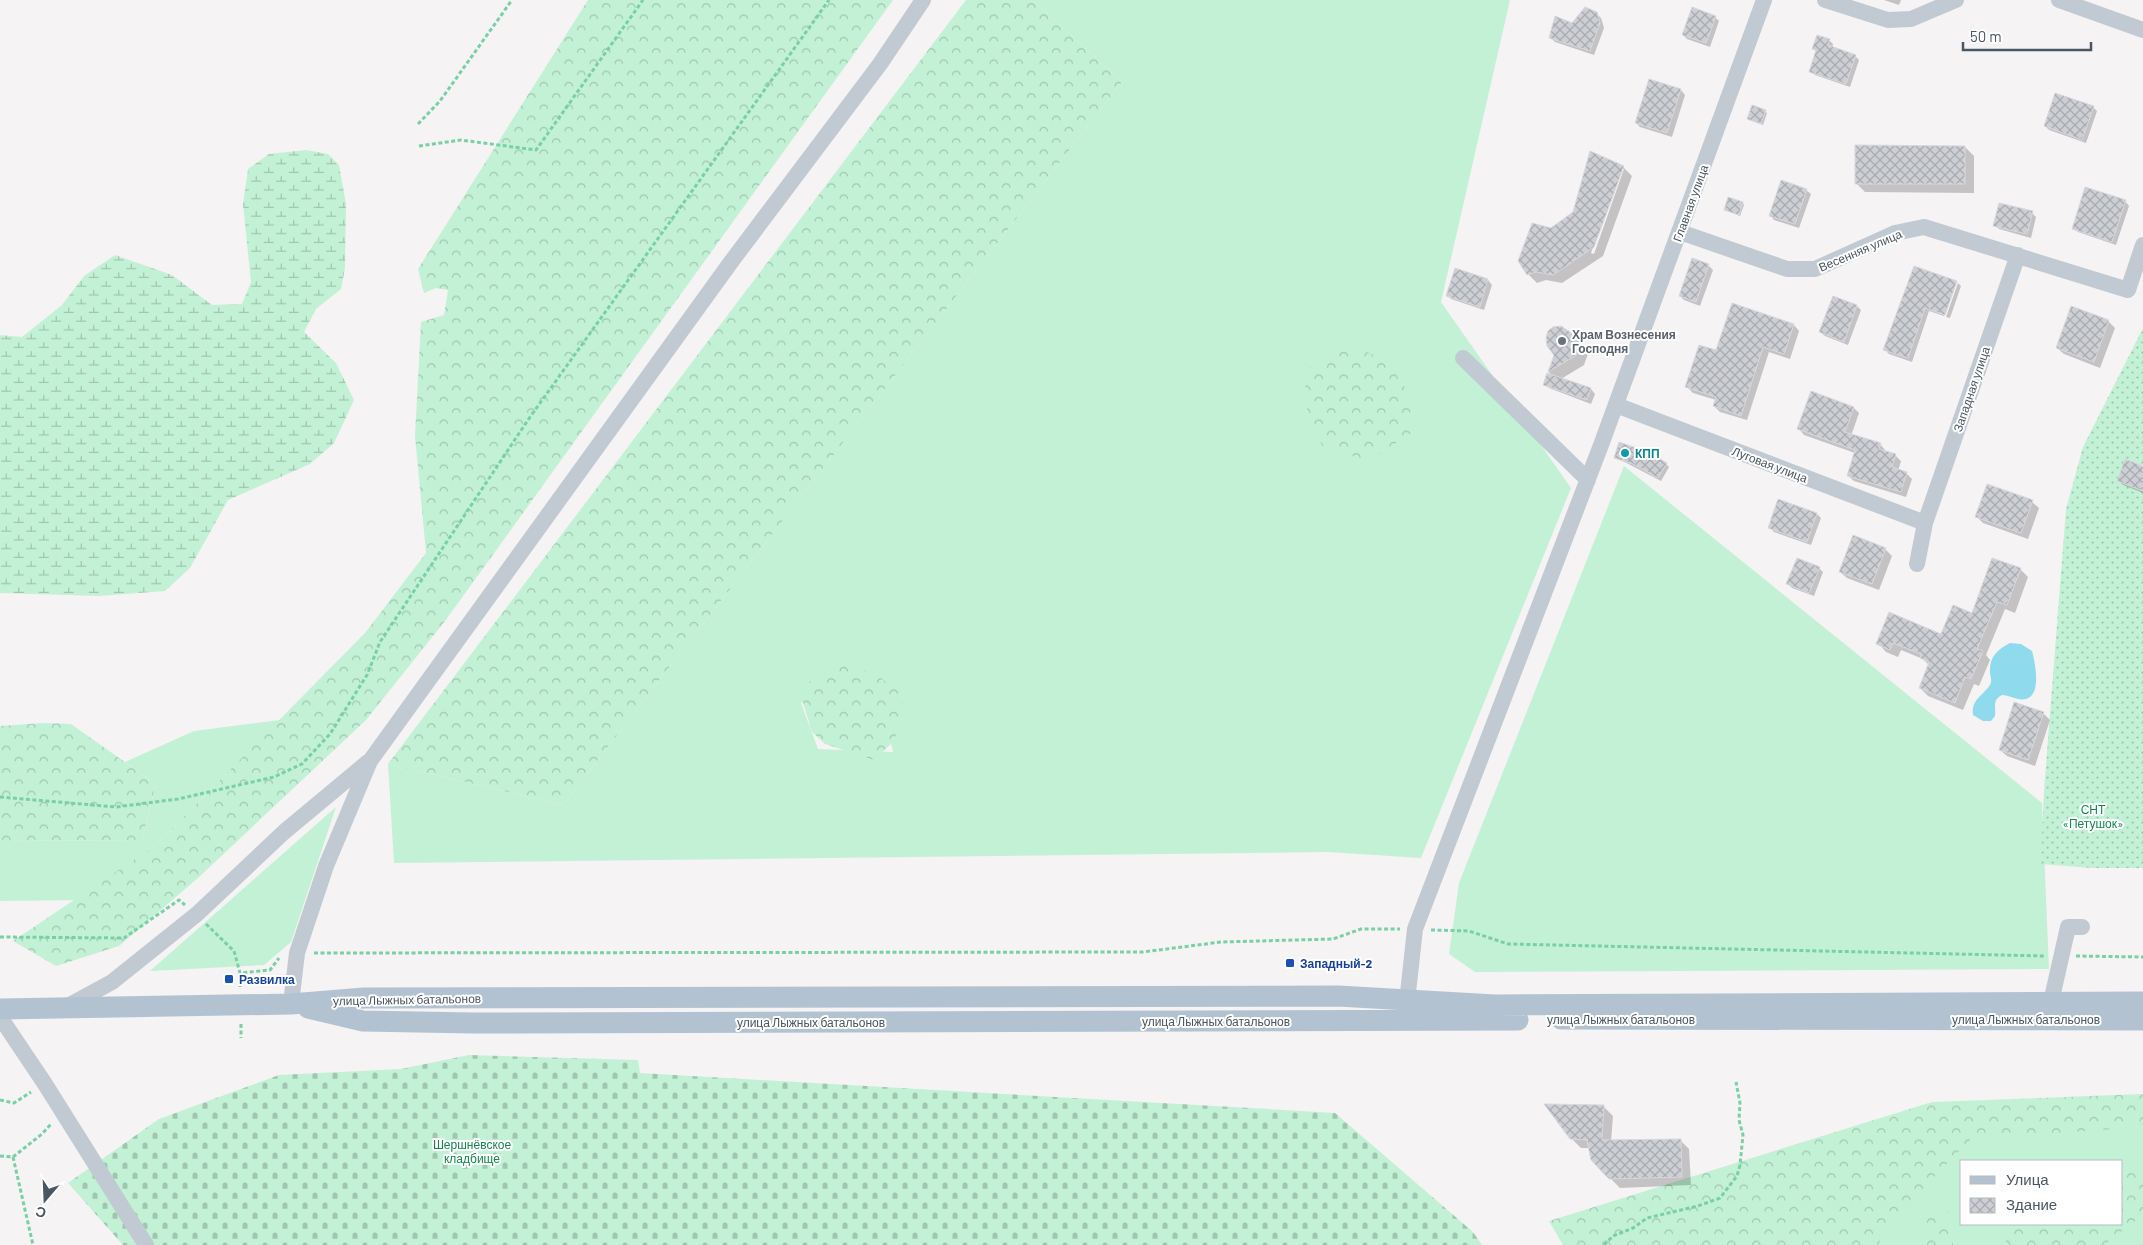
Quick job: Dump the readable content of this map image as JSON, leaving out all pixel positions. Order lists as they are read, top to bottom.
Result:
{
  "streets": {
    "main road": ["улица Лыжных батальонов"],
    "street": [
      "Главная улица",
      "Весенняя улица",
      "Западная улица",
      "Луговая улица"
    ]
  },
  "crossings": [
    ["Главная улица", "Весенняя улица"],
    ["Главная улица", "Луговая улица"],
    ["Главная улица", "улица Лыжных батальонов"],
    ["Весенняя улица", "Западная улица"],
    ["Западная улица", "Луговая улица"]
  ],
  "parks": ["СНТ «Петушок»", "Шершнёвское кладбище"],
  "places": {
    "other": ["Храм Вознесения Господня", "КПП"],
    "transit": ["Западный-2", "Развилка"]
  },
  "legend": ["Улица", "Здание"],
  "scale_bar": "50 m",
  "north": "bottom"
}
